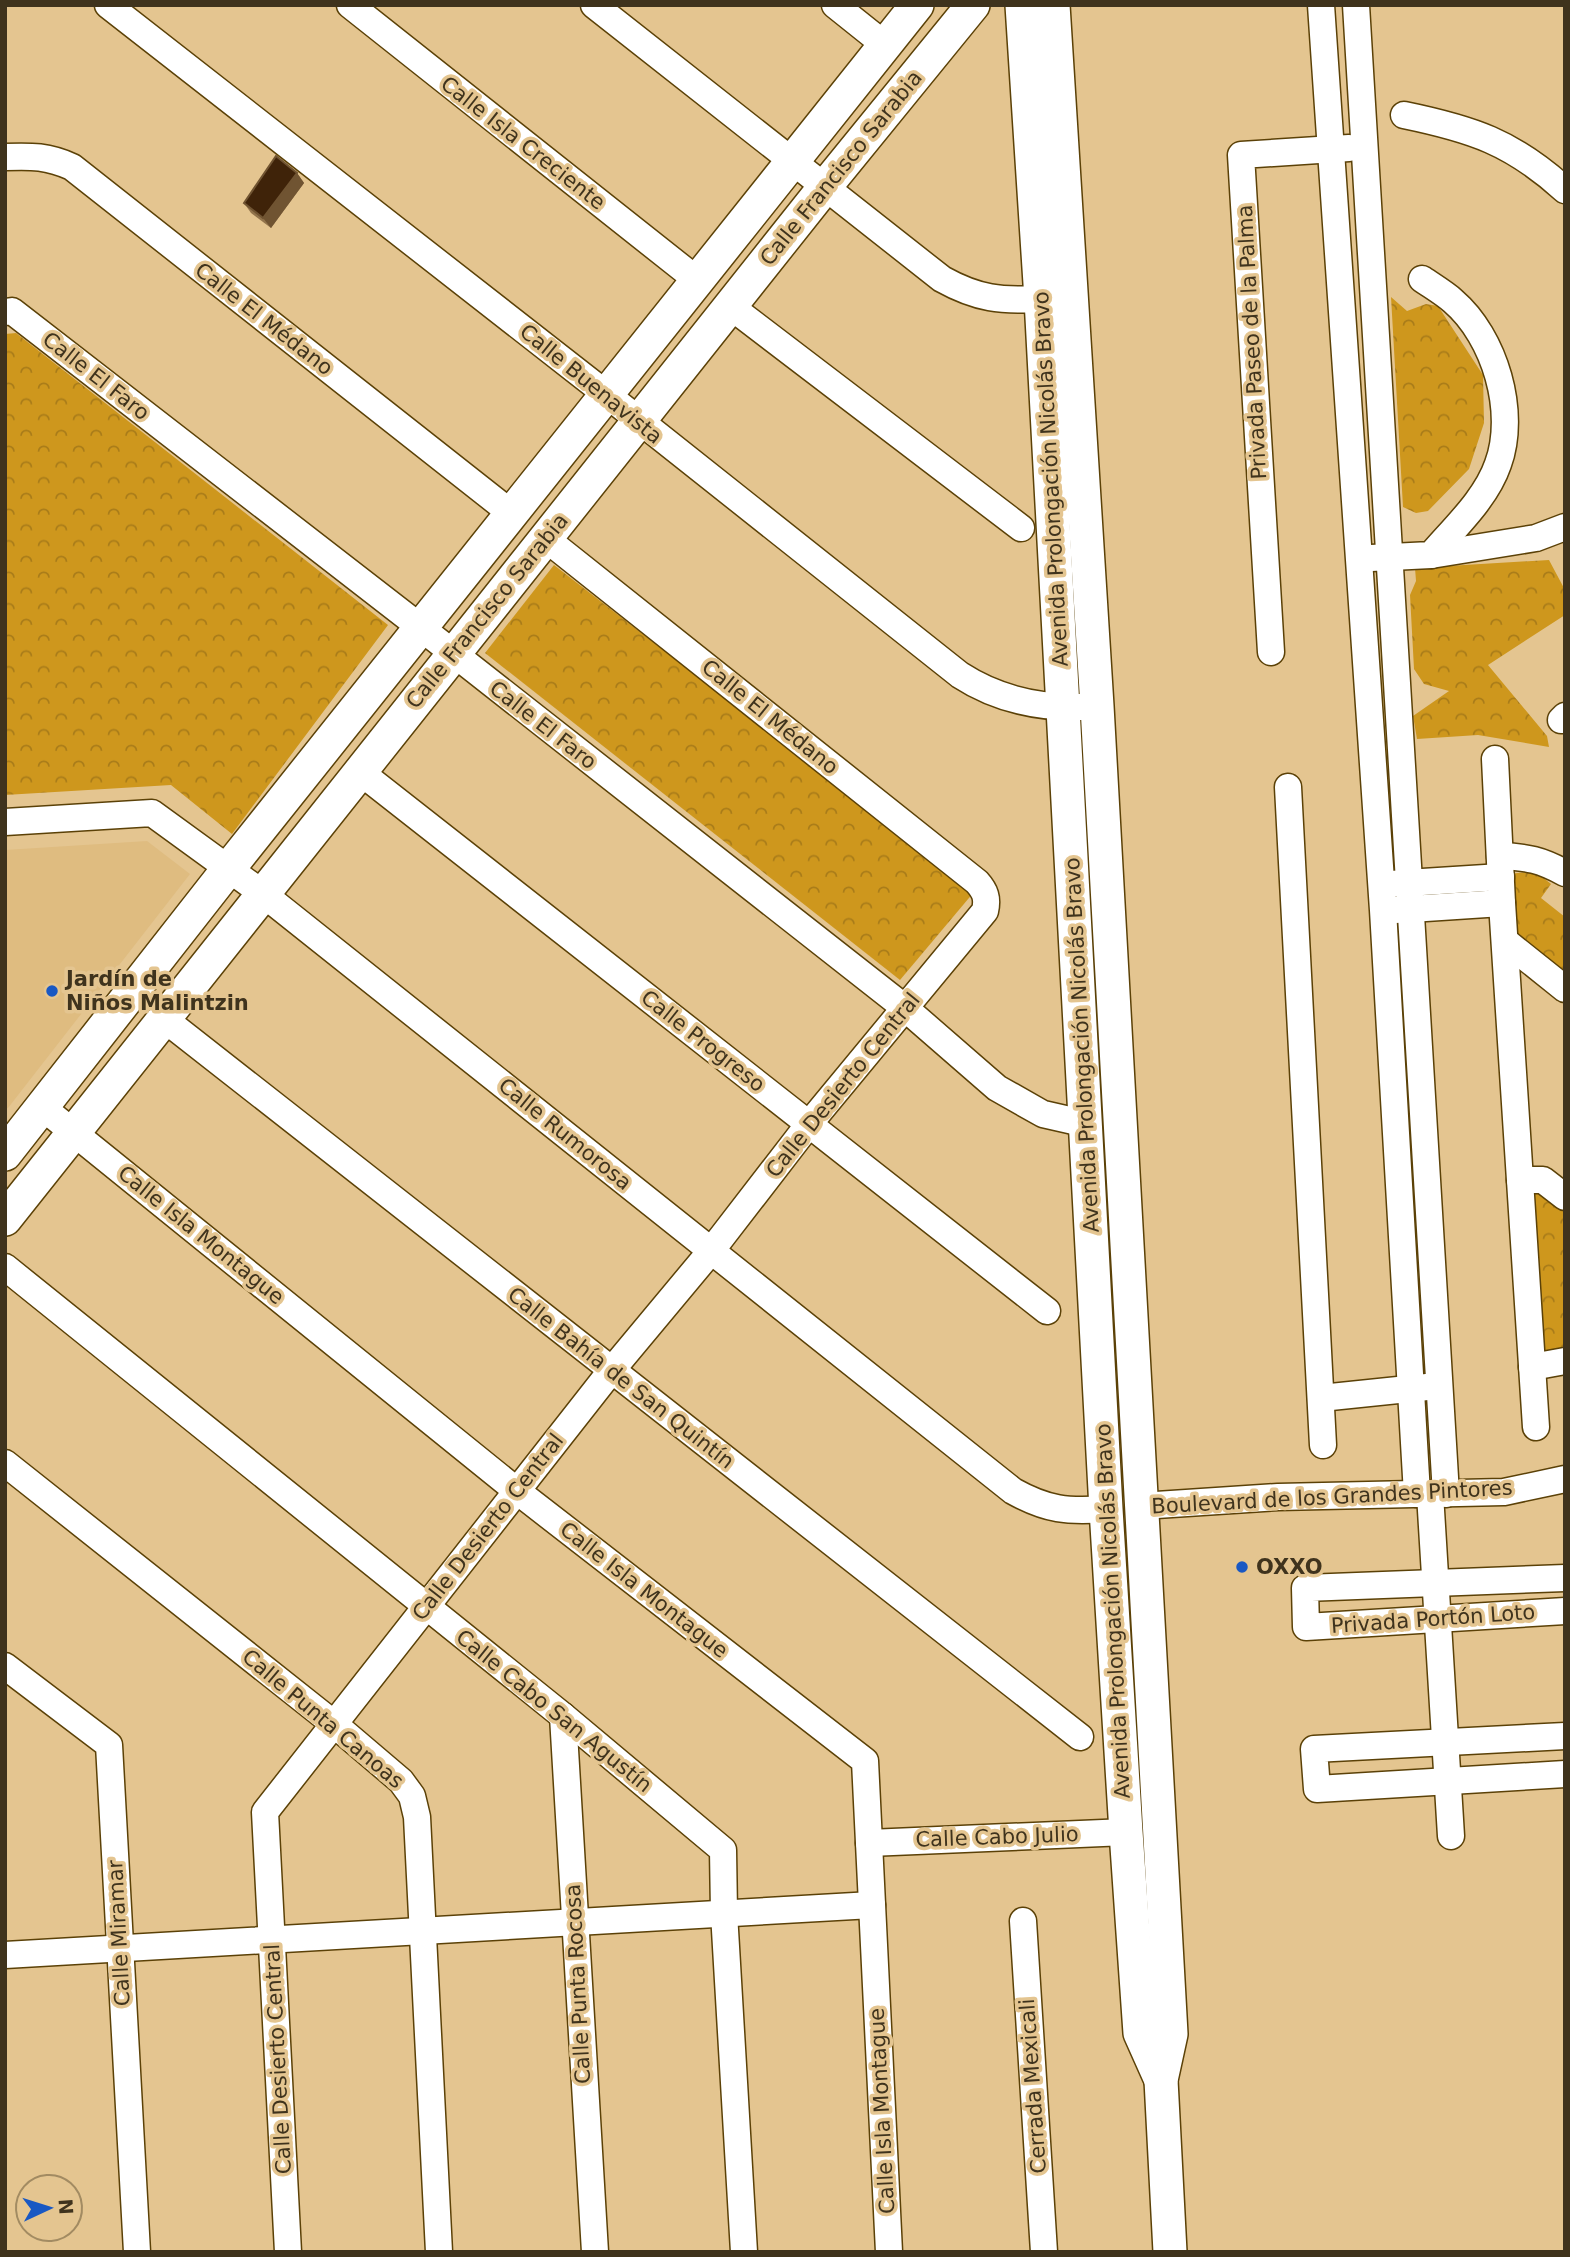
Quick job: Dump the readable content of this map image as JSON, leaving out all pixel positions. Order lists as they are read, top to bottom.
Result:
{
  "streets": {
    "main road": ["Calle Francisco Sarabia", "Avenida Prolongación Nicolás Bravo"],
    "street": [
      "Calle Isla Creciente",
      "Calle El Médano",
      "Privada Paseo de la Palma",
      "Calle El Faro",
      "Calle Buenavista",
      "Calle Progreso",
      "Calle Desierto Central",
      "Calle Rumorosa",
      "Calle Isla Montague",
      "Calle Bahía de San Quintín",
      "Boulevard de los Grandes Pintores",
      "Privada Portón Loto",
      "Calle Cabo San Agustín",
      "Calle Punta Canoas",
      "Calle Cabo Julio",
      "Calle Miramar",
      "Calle Punta Rocosa",
      "Cerrada Mexicali"
    ]
  },
  "crossings": [
    ["Calle Isla Creciente", "Calle Francisco Sarabia"],
    ["Calle Francisco Sarabia", "Calle El Médano"],
    ["Calle Francisco Sarabia", "Calle El Faro"],
    ["Calle Francisco Sarabia", "Calle Buenavista"],
    ["Calle Francisco Sarabia", "Calle Progreso"],
    ["Calle Francisco Sarabia", "Calle Rumorosa"],
    ["Calle Francisco Sarabia", "Calle Isla Montague"],
    ["Calle Francisco Sarabia", "Calle Bahía de San Quintín"],
    ["Calle El Médano", "Calle Desierto Central"],
    ["Calle El Faro", "Avenida Prolongación Nicolás Bravo"],
    ["Calle El Faro", "Calle Desierto Central"],
    ["Calle Buenavista", "Avenida Prolongación Nicolás Bravo"],
    ["Avenida Prolongación Nicolás Bravo", "Calle Rumorosa"],
    ["Avenida Prolongación Nicolás Bravo", "Boulevard de los Grandes Pintores"],
    ["Avenida Prolongación Nicolás Bravo", "Calle Cabo Julio"],
    ["Calle Progreso", "Calle Desierto Central"],
    ["Calle Desierto Central", "Calle Rumorosa"],
    ["Calle Desierto Central", "Calle Isla Montague"],
    ["Calle Desierto Central", "Calle Bahía de San Quintín"],
    ["Calle Desierto Central", "Calle Cabo San Agustín"],
    ["Calle Desierto Central", "Calle Punta Canoas"],
    ["Calle Isla Montague", "Calle Cabo Julio"],
    ["Calle Cabo San Agustín", "Calle Punta Rocosa"]
  ],
  "places": ["Jardín de Niños Malintzin", "OXXO"],
  "north": "right"
}
